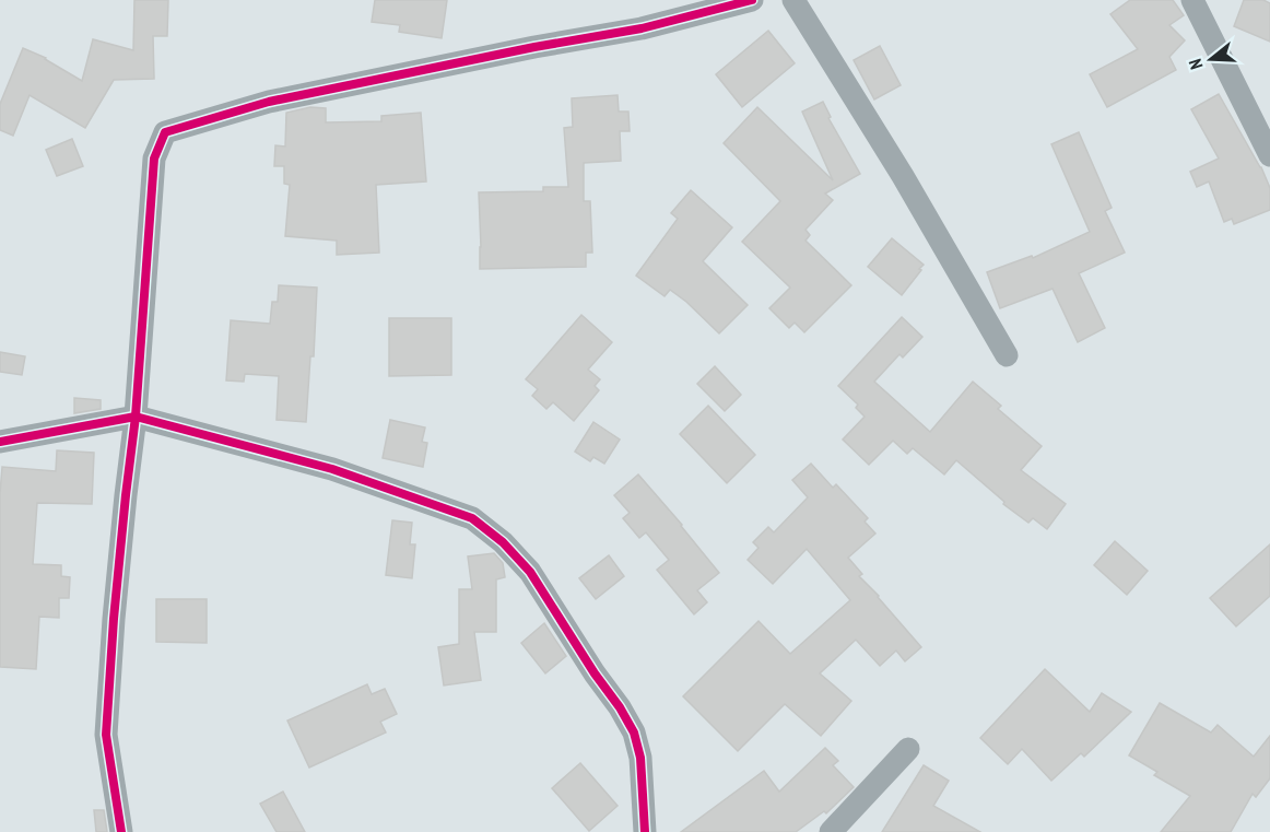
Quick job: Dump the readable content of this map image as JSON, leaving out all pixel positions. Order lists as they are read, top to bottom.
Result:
{
  "north": "left"
}
